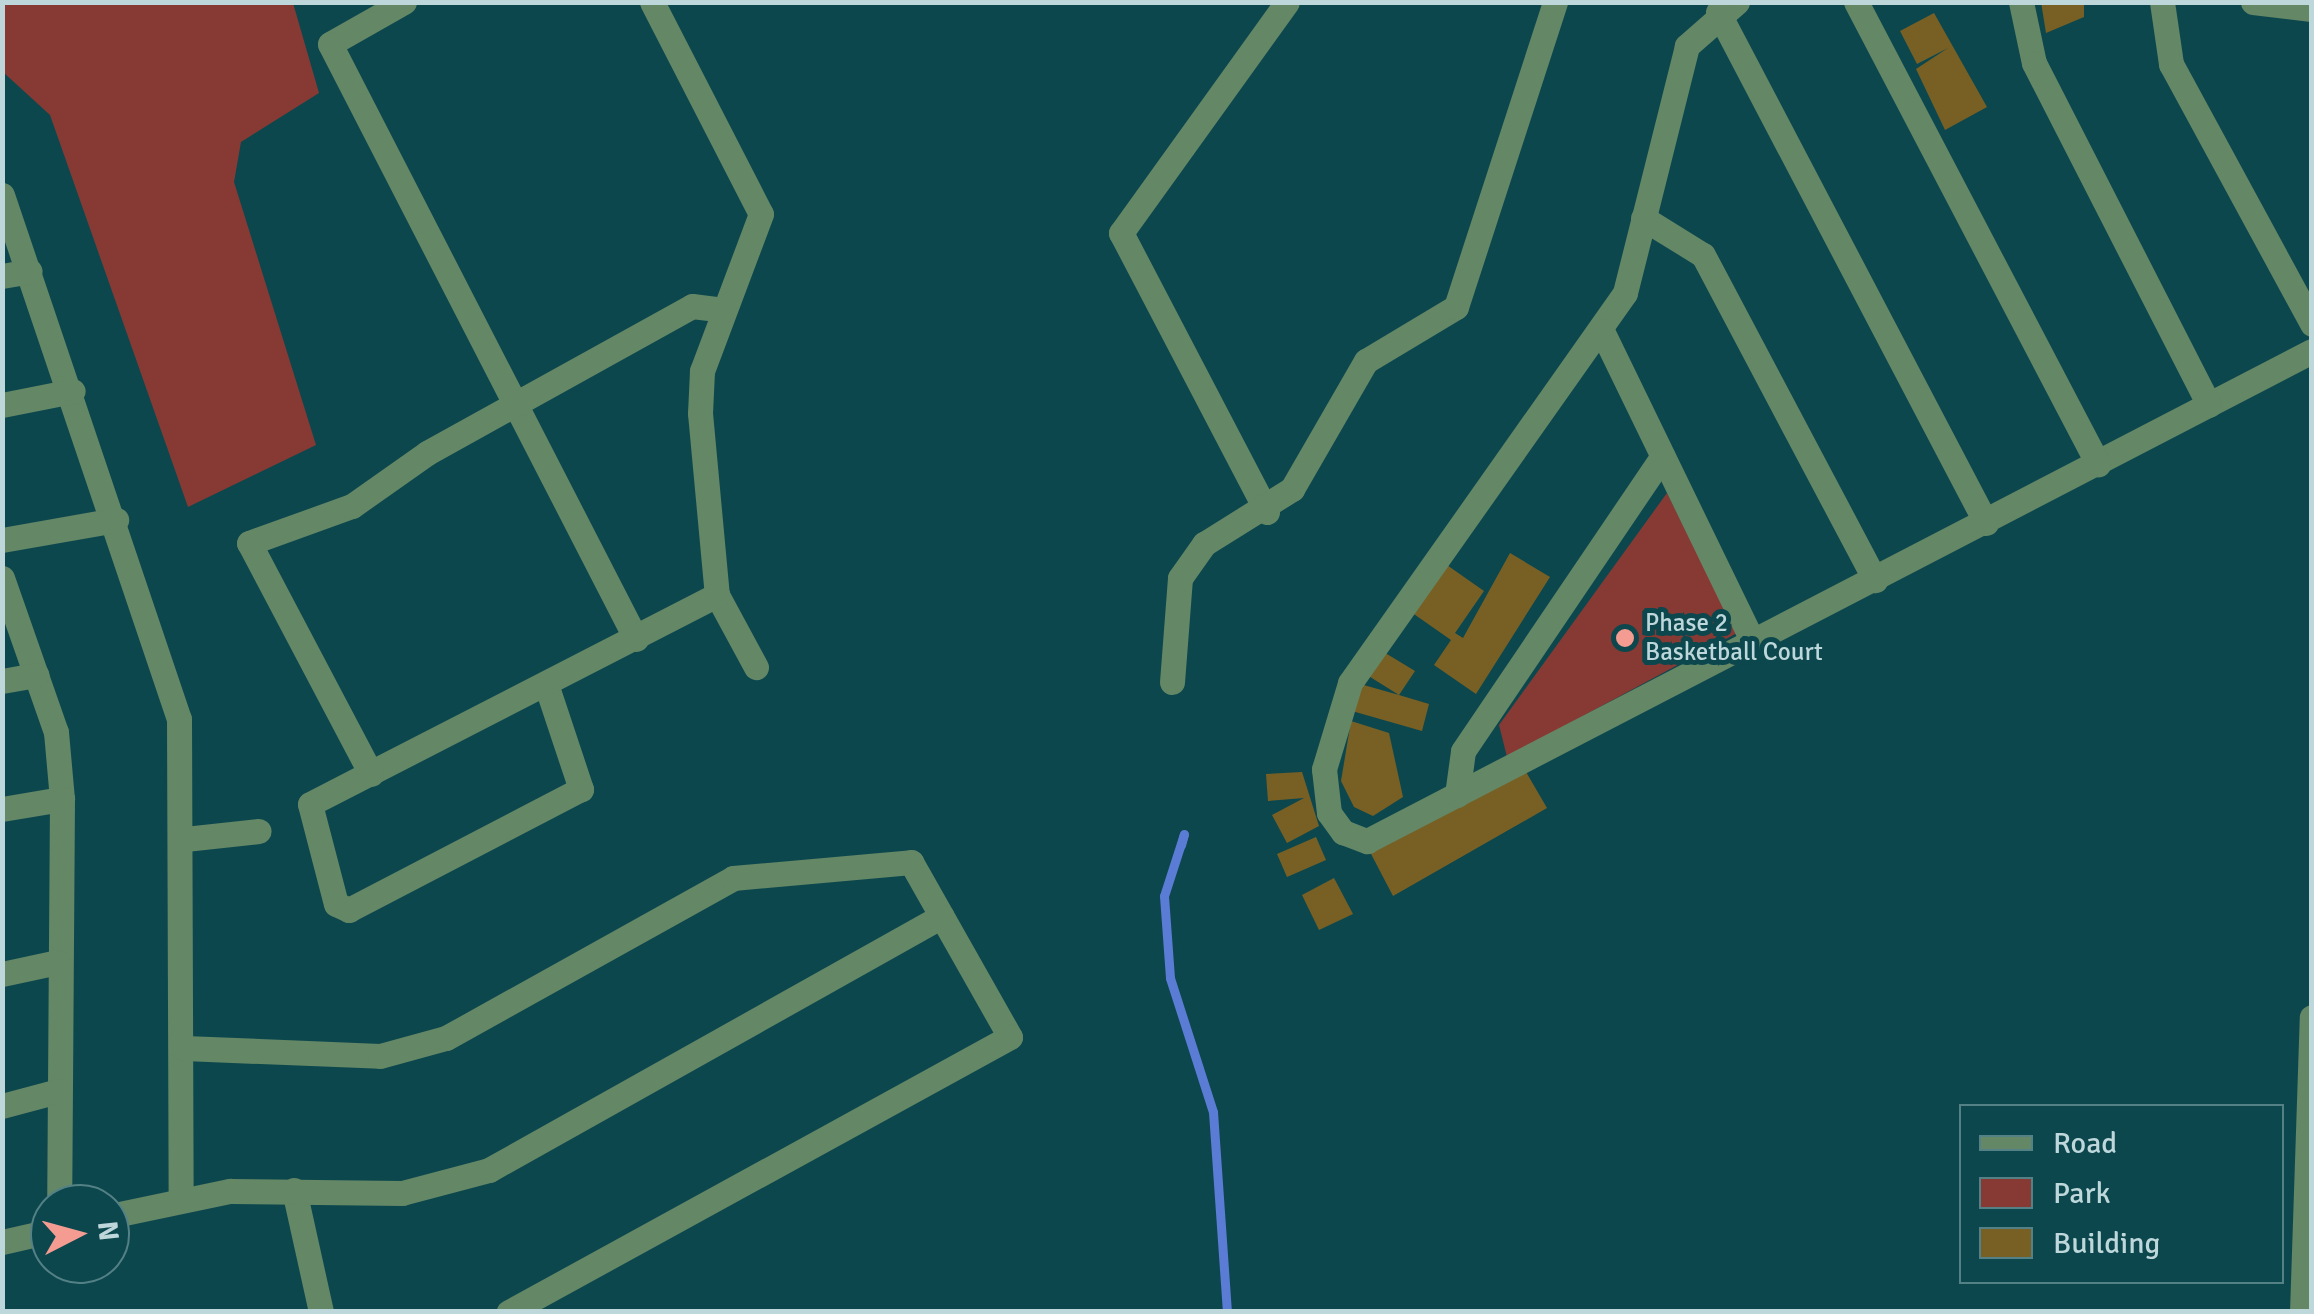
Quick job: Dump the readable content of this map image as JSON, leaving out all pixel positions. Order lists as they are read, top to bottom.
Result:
{
  "places": ["Phase 2 Basketball Court"],
  "legend": ["Road", "Park", "Building"],
  "north": "right"
}
